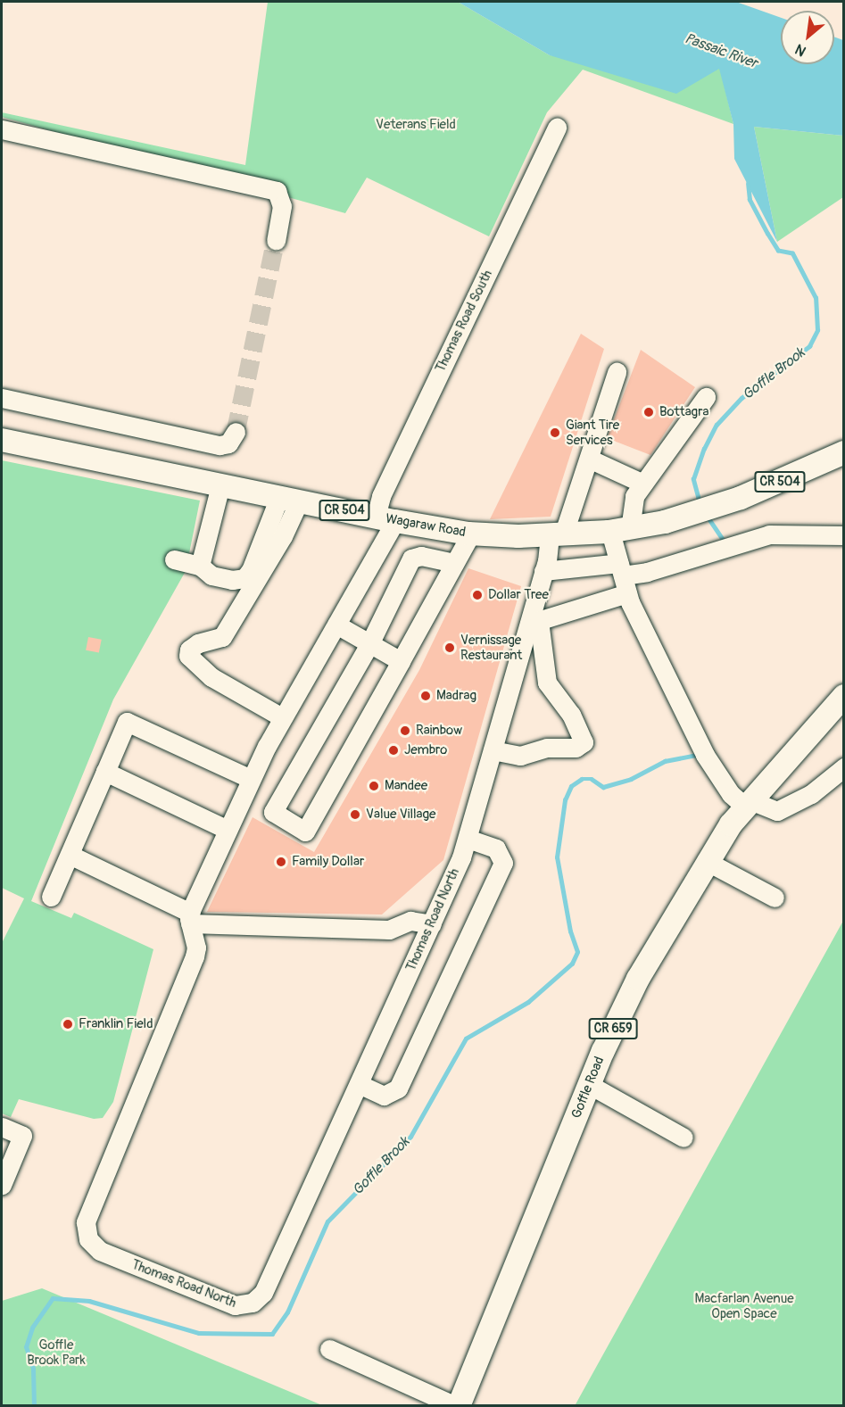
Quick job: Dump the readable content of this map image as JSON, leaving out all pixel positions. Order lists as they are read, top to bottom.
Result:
{
  "streets": {
    "main road": [
      "CR 504",
      "Wagaraw Road",
      "CR 659",
      "Goffle Road"
    ],
    "street": ["Thomas Road South", "Thomas Road North"]
  },
  "crossings": [
    ["Thomas Road South", "Wagaraw Road"],
    ["Wagaraw Road", "Thomas Road North"]
  ],
  "water": ["Passaic River", "Goffle Brook"],
  "parks": ["Veterans Field", "Macfarlan Avenue Open Space", "Goffle Brook Park"],
  "places": [
    "Bottagra",
    "Giant Tire Services",
    "Dollar Tree",
    "Vernissage Restaurant",
    "Madrag",
    "Rainbow",
    "Jembro",
    "Mandee",
    "Value Village",
    "Family Dollar",
    "Franklin Field"
  ],
  "north": "bottom left"
}
